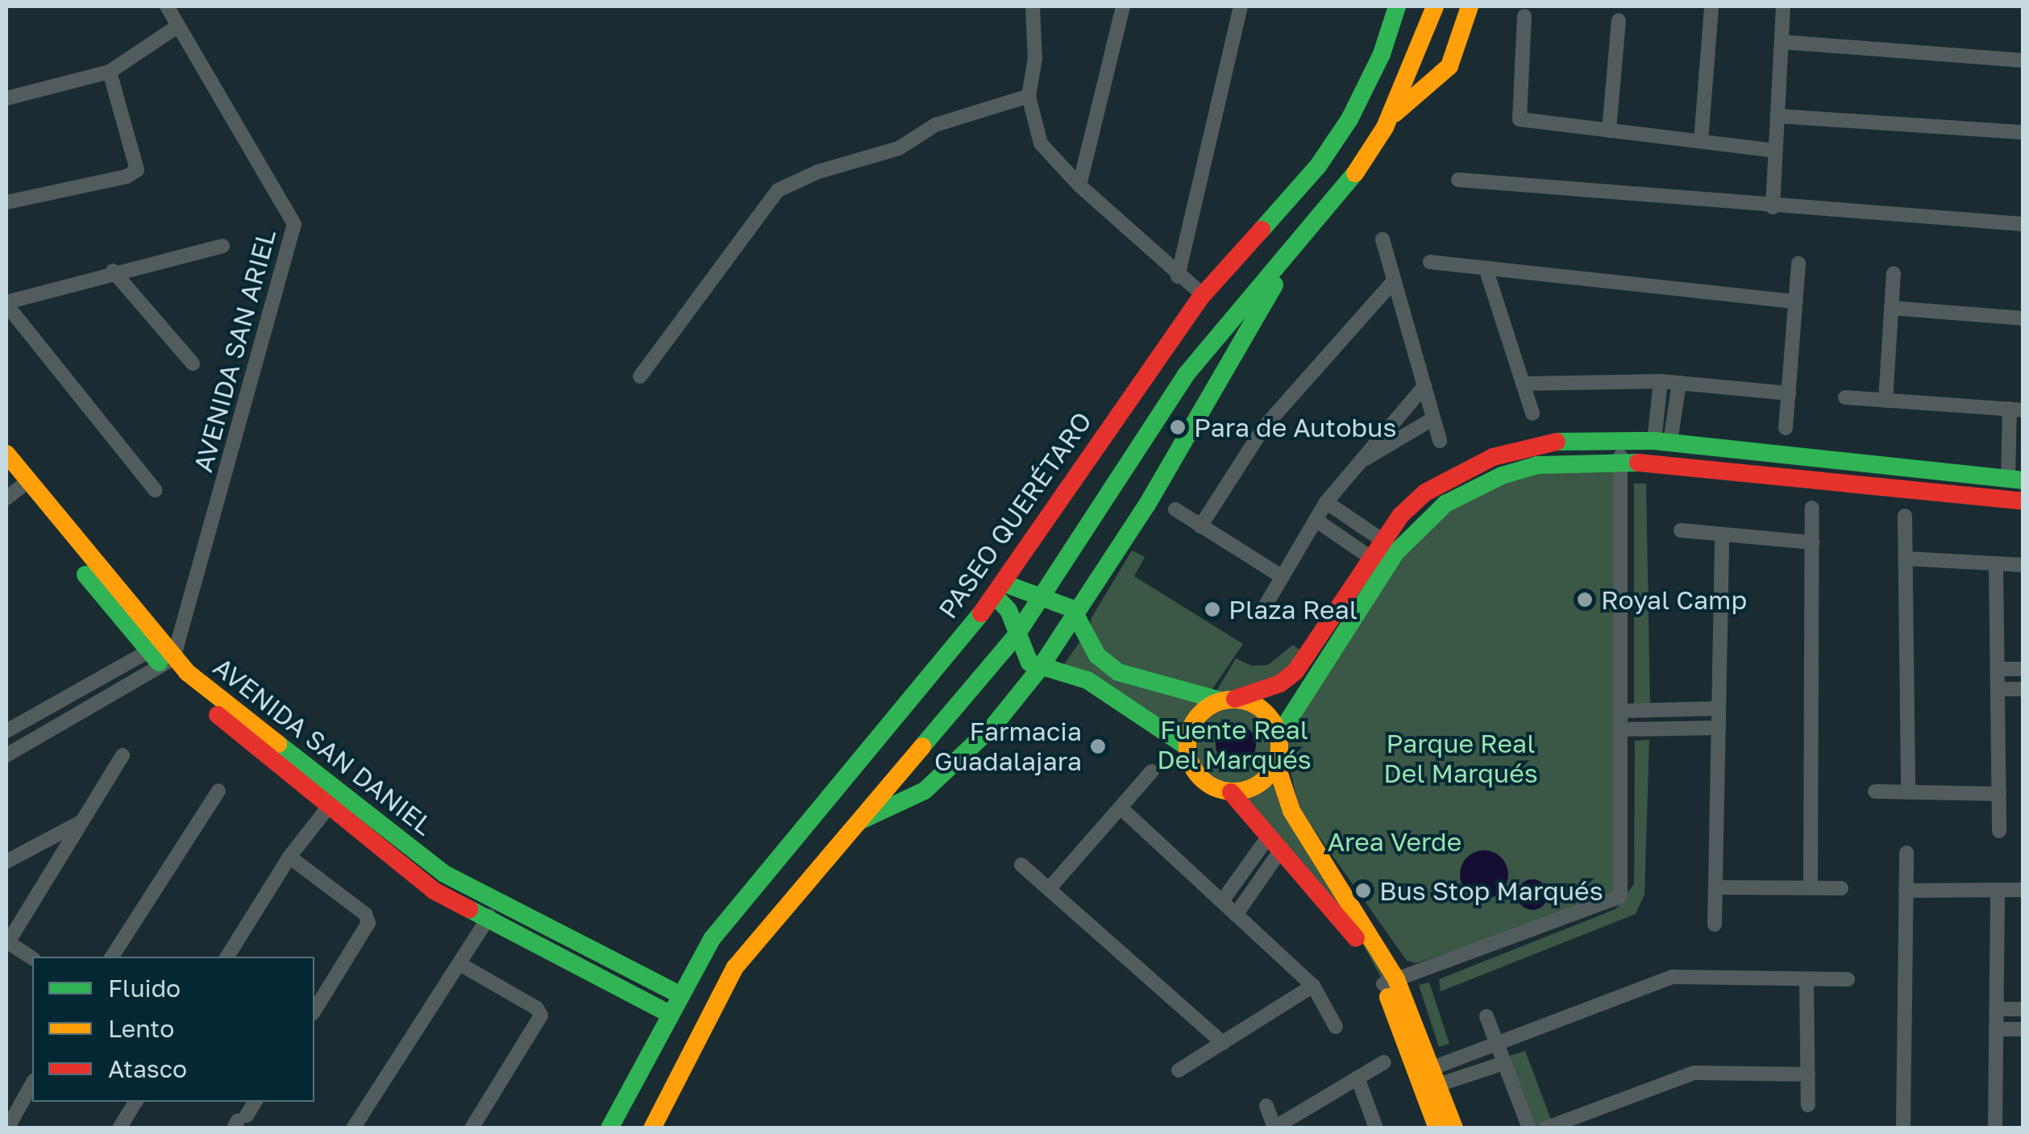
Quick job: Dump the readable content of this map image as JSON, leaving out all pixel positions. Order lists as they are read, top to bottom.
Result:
{
  "streets": {
    "street": ["AVENIDA SAN ARIEL", "PASEO QUERÉTARO", "AVENIDA SAN DANIEL"]
  },
  "crossings": [
    ["AVENIDA SAN ARIEL", "AVENIDA SAN DANIEL"],
    ["PASEO QUERÉTARO", "AVENIDA SAN DANIEL"]
  ],
  "parks": ["Fuente Real Del Marqués", "Parque Real Del Marqués", "Area Verde"],
  "places": [
    "Para de Autobus",
    "Royal Camp",
    "Plaza Real",
    "Farmacia Guadalajara",
    "Bus Stop Marqués"
  ],
  "legend": ["Fluido", "Lento", "Atasco"]
}
